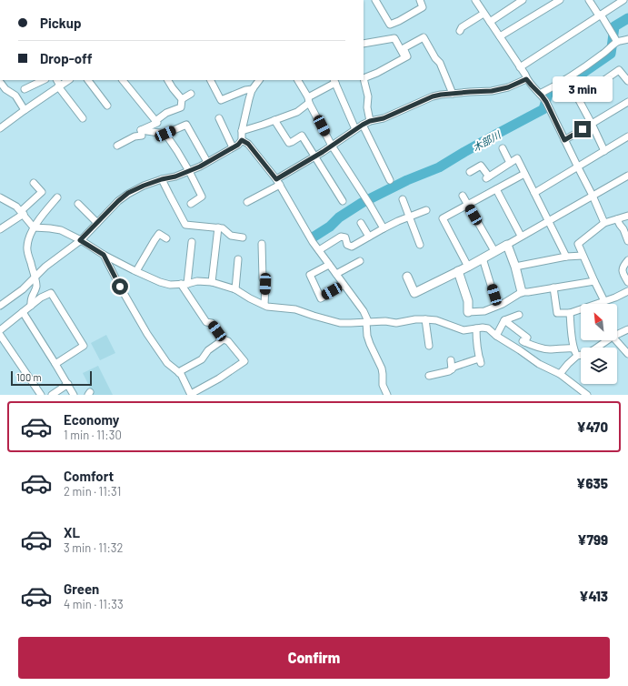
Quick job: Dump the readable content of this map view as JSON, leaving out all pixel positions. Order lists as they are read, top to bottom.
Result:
{
  "water": ["木部川"],
  "scale_bar": "100 m",
  "north": "top left",
  "page": {
    "banner": ["Pickup", "Drop-off"],
    "bubble": "3 min",
    "scale": "100 m",
    "list": [
      {
        "name": "Economy",
        "note": "1 min · 11:30",
        "value": "¥470"
      },
      {
        "name": "Comfort",
        "note": "2 min · 11:31",
        "value": "¥635"
      },
      {
        "name": "XL",
        "note": "3 min · 11:32",
        "value": "¥799"
      },
      {
        "name": "Green",
        "note": "4 min · 11:33",
        "value": "¥413"
      }
    ],
    "buttons": "Confirm"
  }
}
